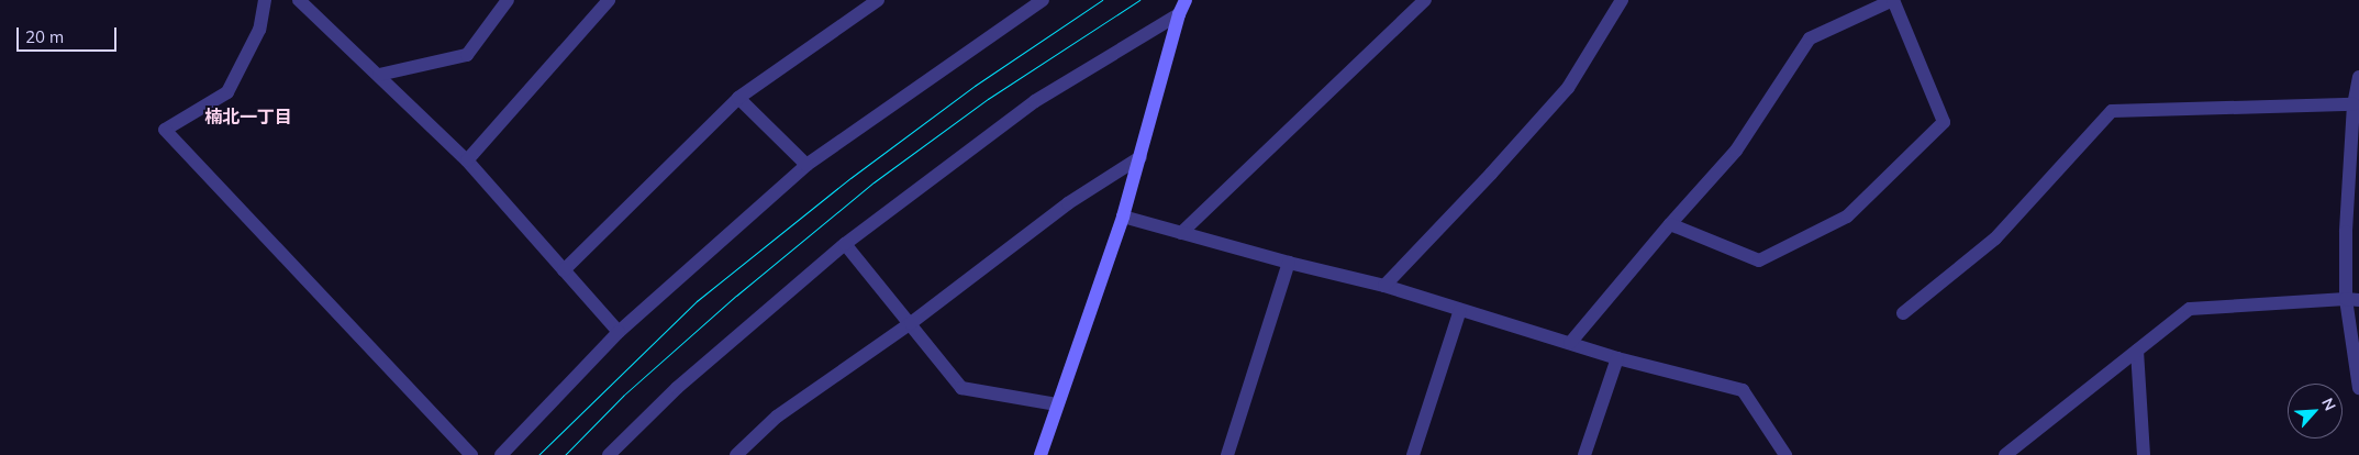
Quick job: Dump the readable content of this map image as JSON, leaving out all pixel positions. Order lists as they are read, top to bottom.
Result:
{
  "districts": ["楠北一丁目"],
  "scale_bar": "20 m",
  "north": "top right"
}
